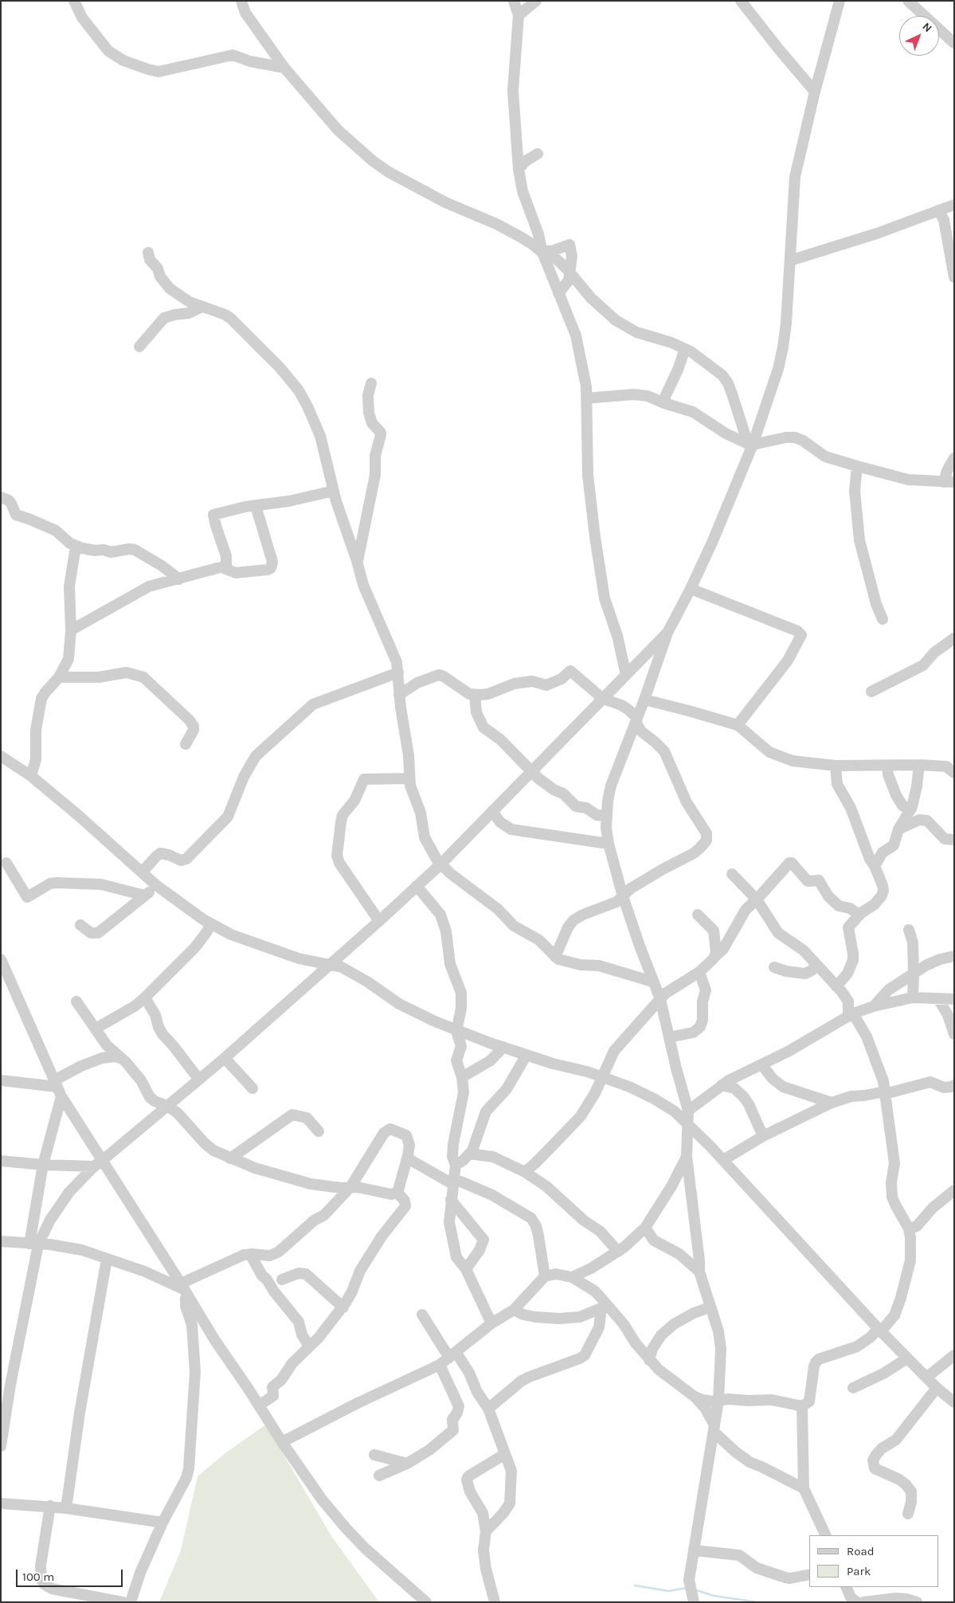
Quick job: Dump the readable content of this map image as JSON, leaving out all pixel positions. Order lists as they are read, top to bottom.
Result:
{
  "legend": ["Road", "Park"],
  "scale_bar": "100 m",
  "north": "top right"
}
